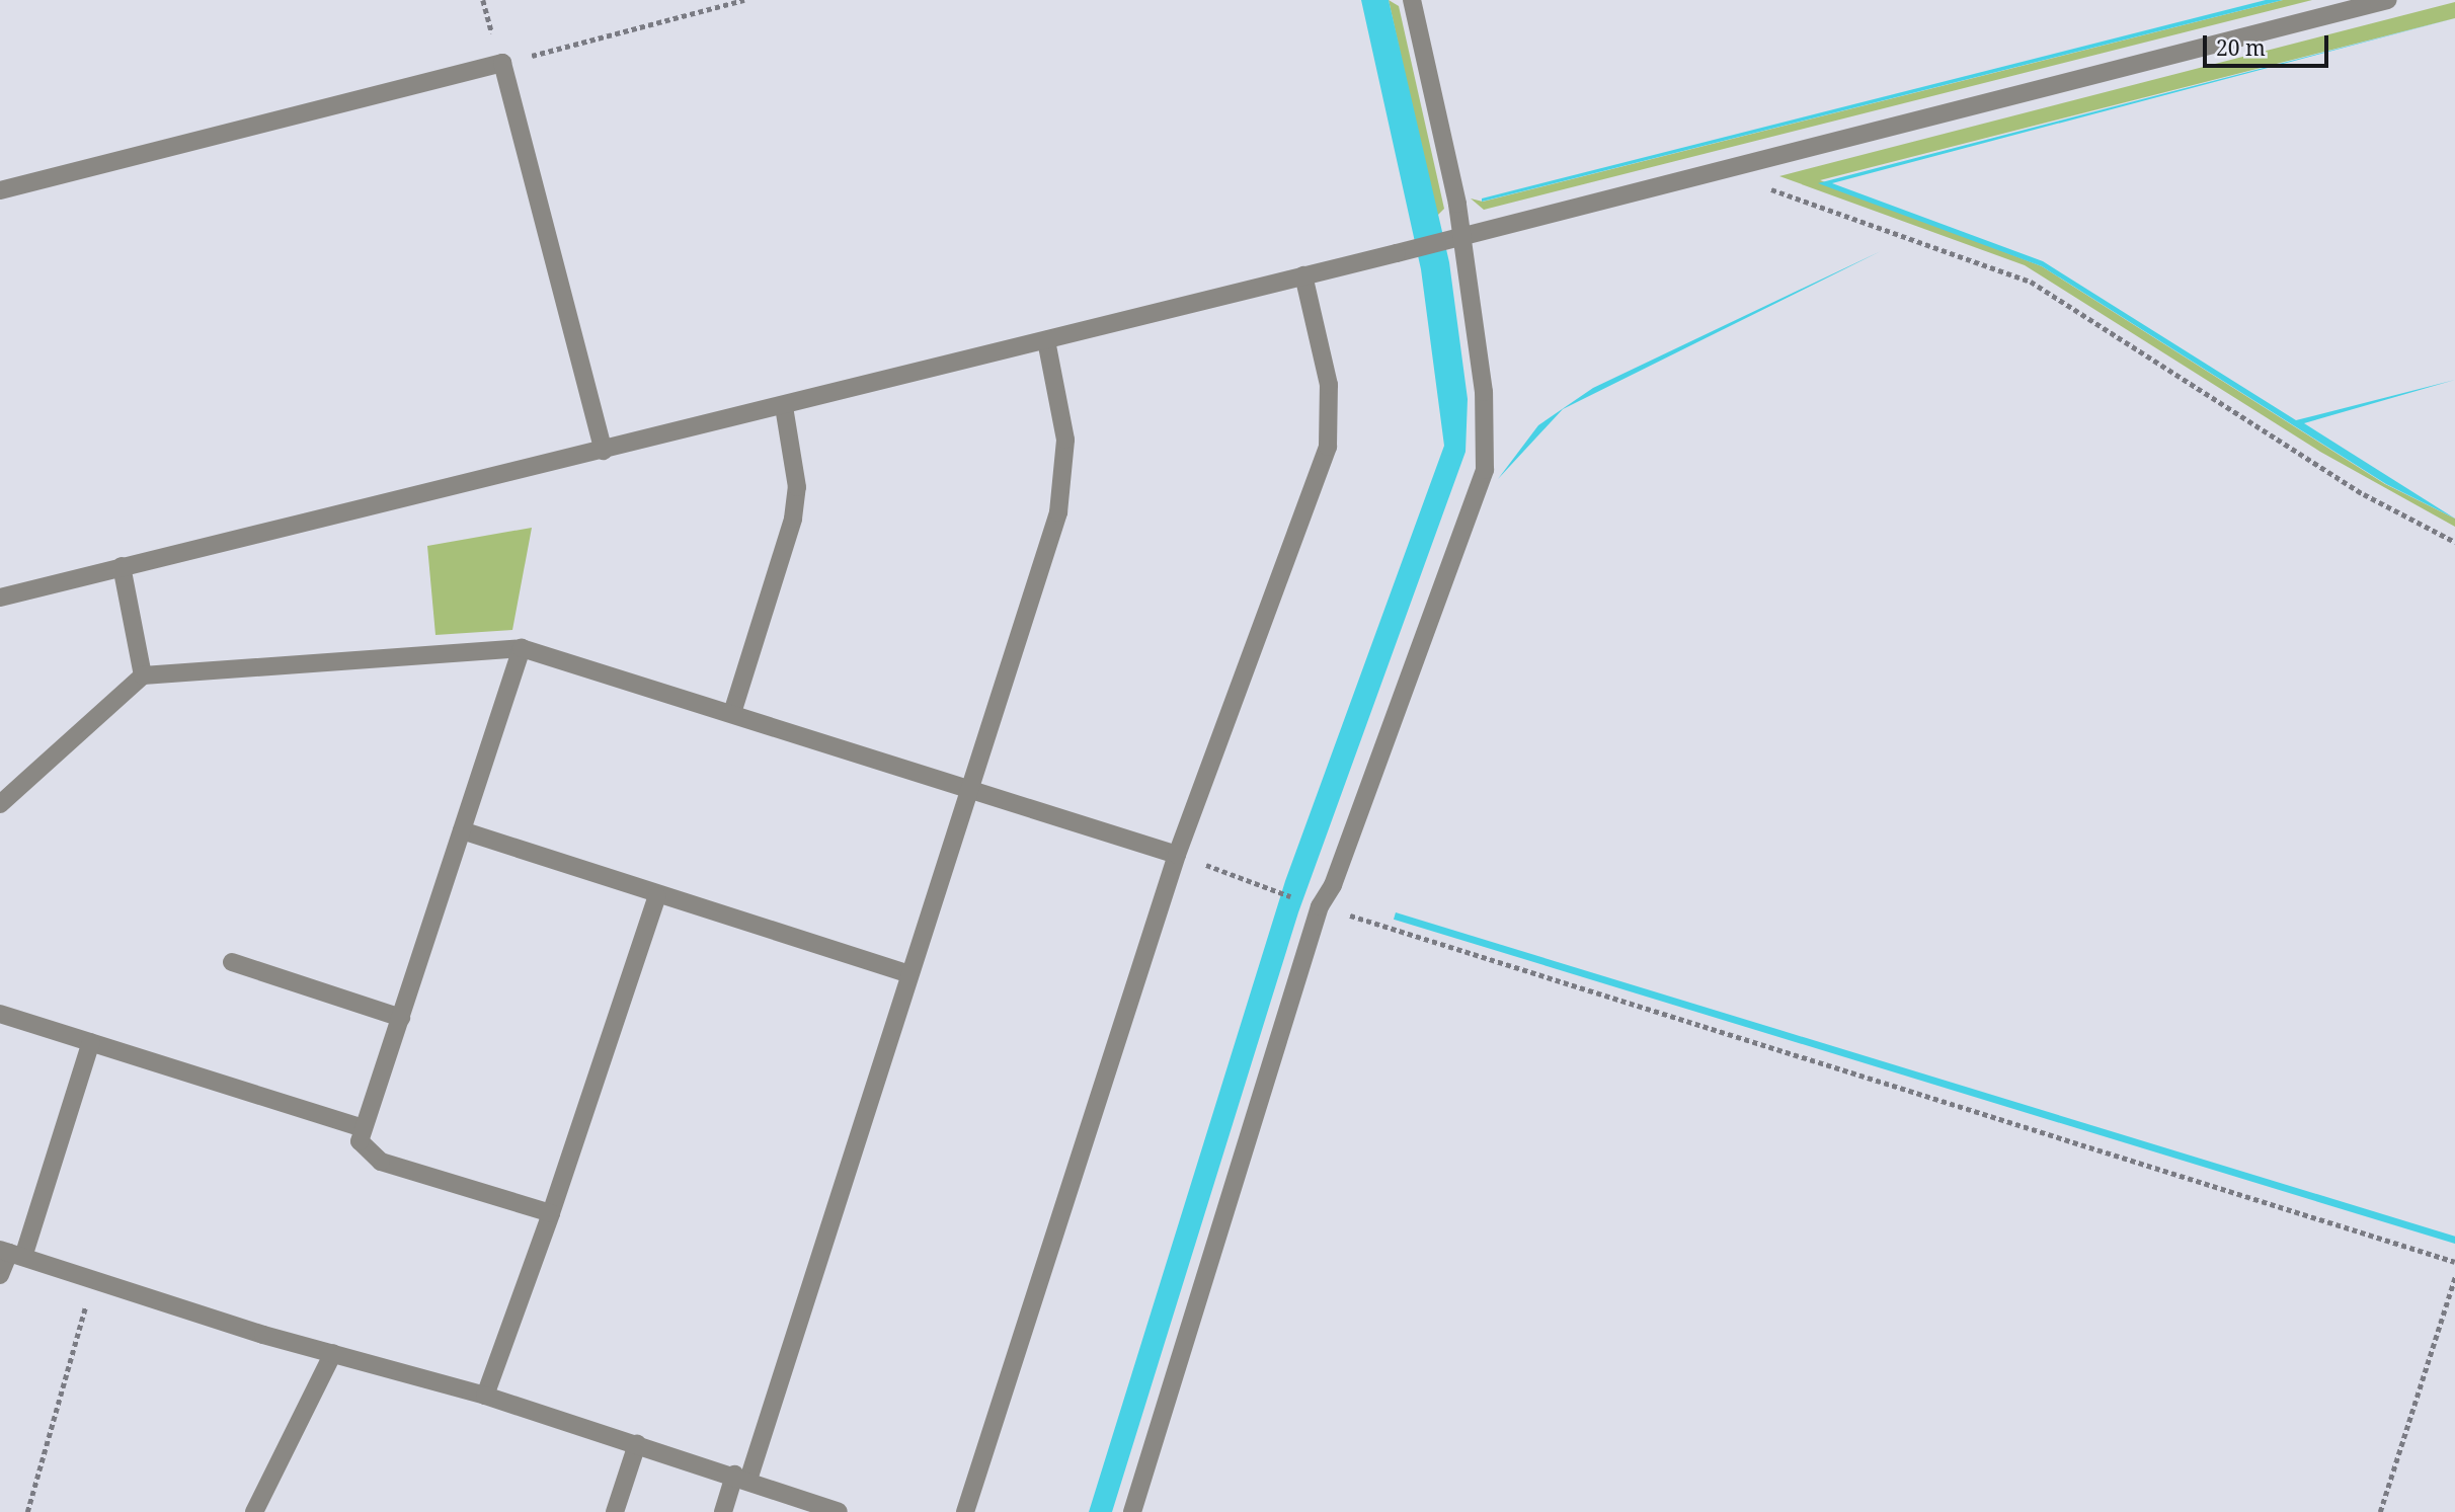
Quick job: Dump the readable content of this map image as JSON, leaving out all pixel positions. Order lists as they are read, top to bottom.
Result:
{
  "scale_bar": "20 m"
}
